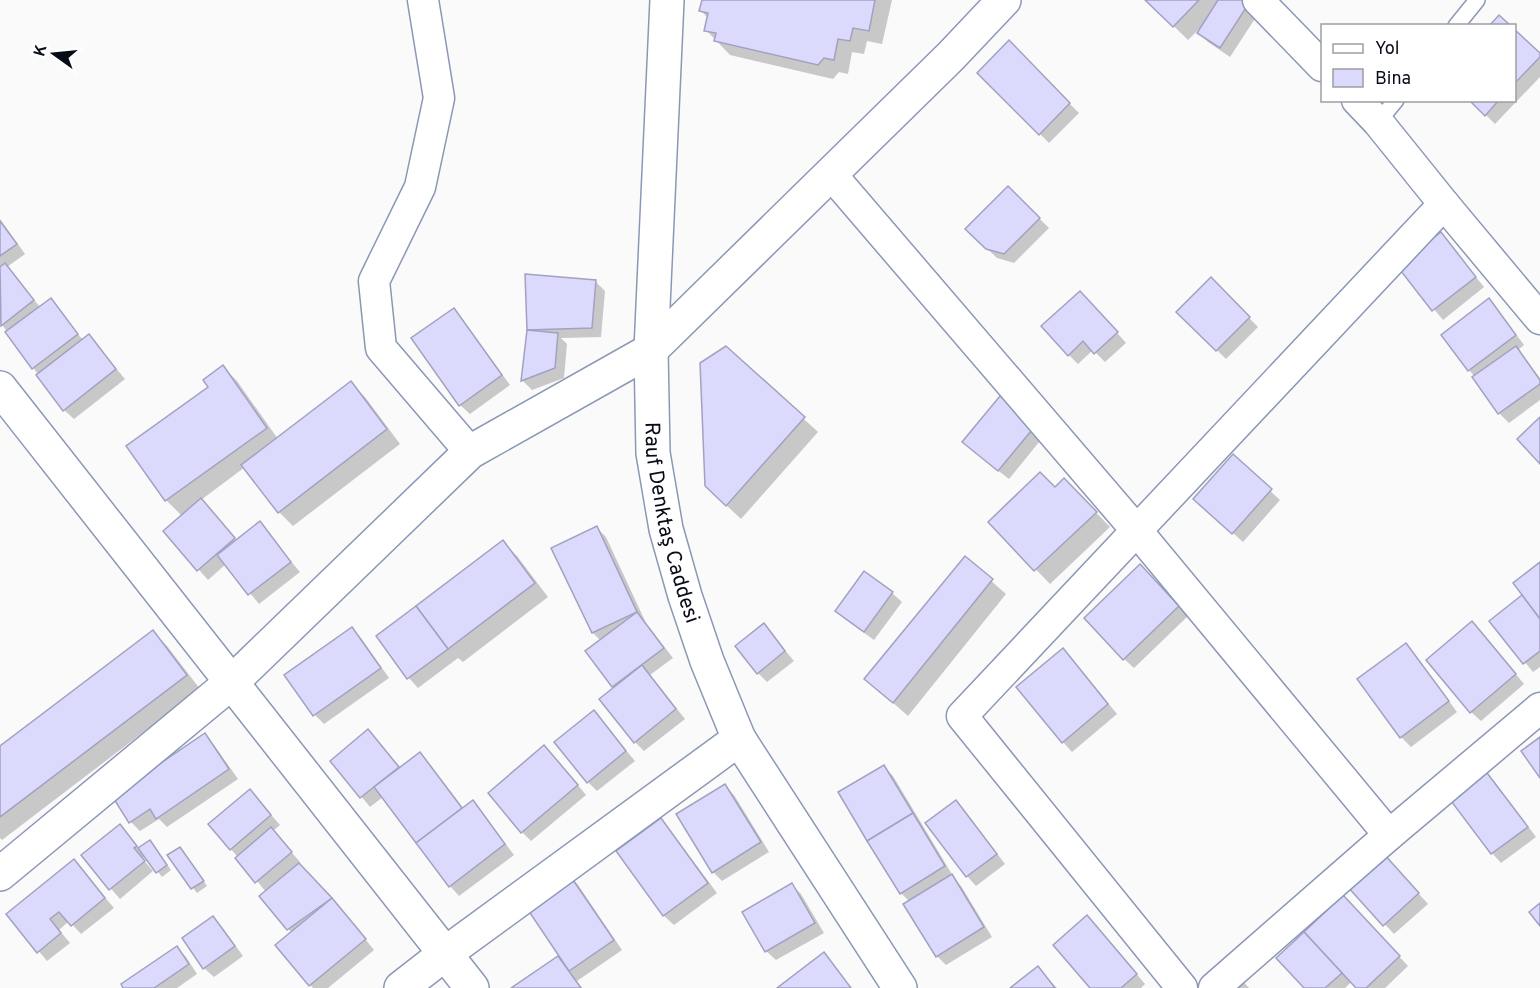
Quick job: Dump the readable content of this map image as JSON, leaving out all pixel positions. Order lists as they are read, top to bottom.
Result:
{
  "streets": {
    "street": ["Rauf Denktaş Caddesi"]
  },
  "legend": ["Yol", "Bina"],
  "north": "left"
}
